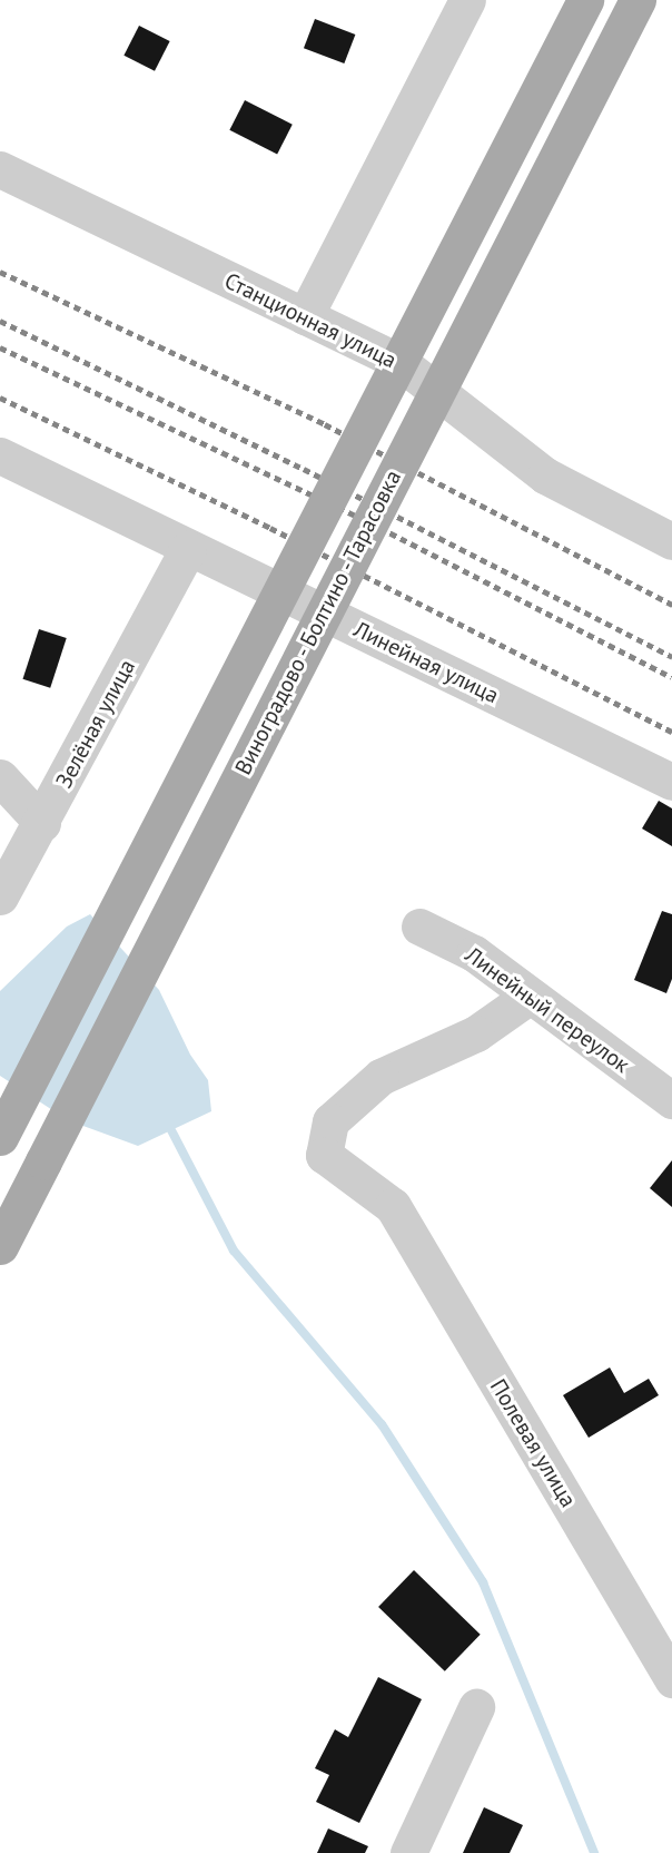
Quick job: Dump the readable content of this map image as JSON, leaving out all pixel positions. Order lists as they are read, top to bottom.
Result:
{
  "streets": {
    "main road": ["Виноградово - Болтино - Тарасовка"],
    "street": [
      "Станционная улица",
      "Линейная улица",
      "Зелёная улица",
      "Линейный переулок",
      "Полевая улица"
    ]
  },
  "crossings": [
    ["Линейная улица", "Зелёная улица"],
    ["Линейный переулок", "Полевая улица"]
  ]
}
